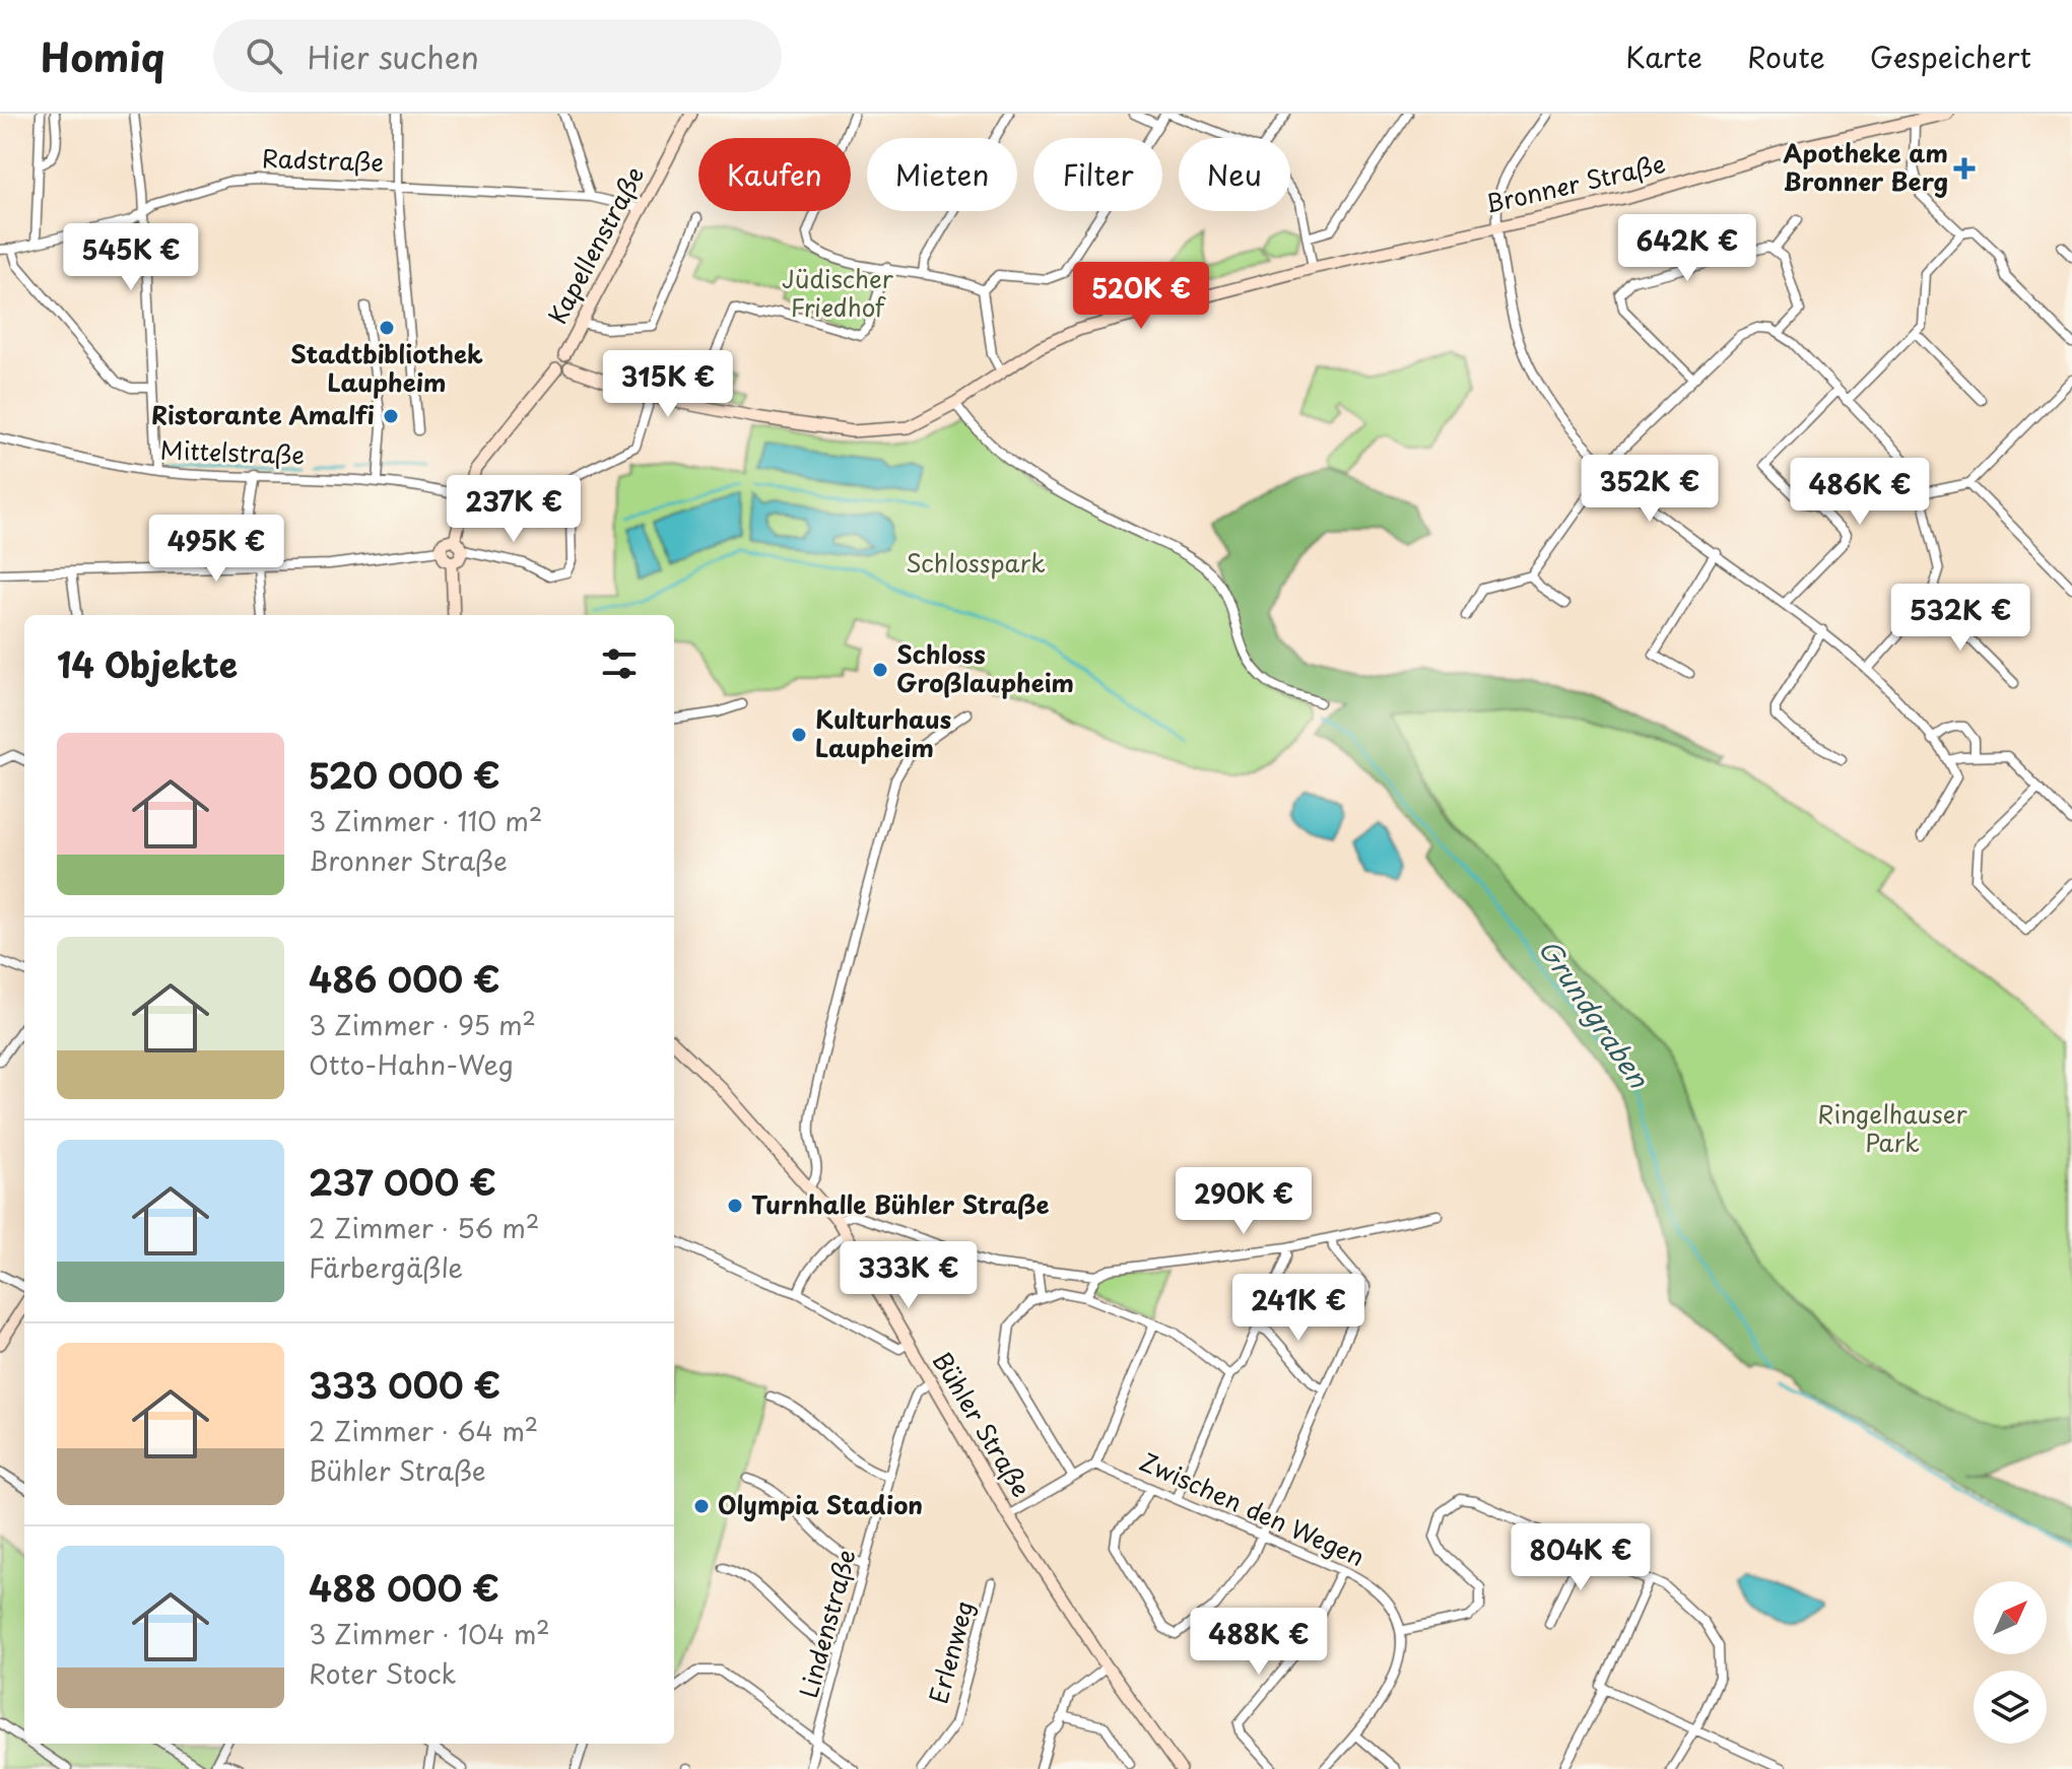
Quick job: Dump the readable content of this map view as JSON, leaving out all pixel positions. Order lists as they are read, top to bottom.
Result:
{
  "streets": {
    "street": [
      "Radstraße",
      "Bronner Straße",
      "Kapellenstraße",
      "Mittelstraße",
      "Bühler Straße",
      "Zwischen den Wegen",
      "Lindenstraße",
      "Erlenweg"
    ]
  },
  "crossings": [
    ["Radstraße", "Kapellenstraße"],
    ["Bronner Straße", "Kapellenstraße"],
    ["Bühler Straße", "Lindenstraße"]
  ],
  "water": ["Grundgraben"],
  "parks": ["Jüdischer Friedhof", "Schlosspark", "Ringelhauser Park"],
  "places": {
    "health": ["Apotheke am Bronner Berg"],
    "other": [
      "Stadtbibliothek Laupheim",
      "Ristorante Amalfi",
      "Schloss Großlaupheim",
      "Kulturhaus Laupheim",
      "Turnhalle Bühler Straße",
      "Olympia Stadion"
    ]
  },
  "north": "top right",
  "page": {
    "header": "Homiq",
    "search": "Hier suchen",
    "nav": ["Karte", "Route", "Gespeichert"],
    "chip": [
      "Kaufen",
      "Mieten",
      "Filter",
      "Neu"
    ],
    "price": [
      "642K €",
      "545K €",
      "520K €",
      "315K €",
      "352K €",
      "486K €",
      "237K €",
      "495K €",
      "532K €",
      "290K €",
      "333K €",
      "241K €",
      "804K €",
      "488K €"
    ],
    "heading": "14 Objekte",
    "list": [
      {
        "name": "520 000 €",
        "note": "3 Zimmer · 110 m² · Bronner Straße"
      },
      {
        "name": "486 000 €",
        "note": "3 Zimmer · 95 m² · Otto-Hahn-Weg"
      },
      {
        "name": "237 000 €",
        "note": "2 Zimmer · 56 m² · Färbergäßle"
      },
      {
        "name": "333 000 €",
        "note": "2 Zimmer · 64 m² · Bühler Straße"
      },
      {
        "name": "488 000 €",
        "note": "3 Zimmer · 104 m² · Roter Stock"
      }
    ]
  }
}
